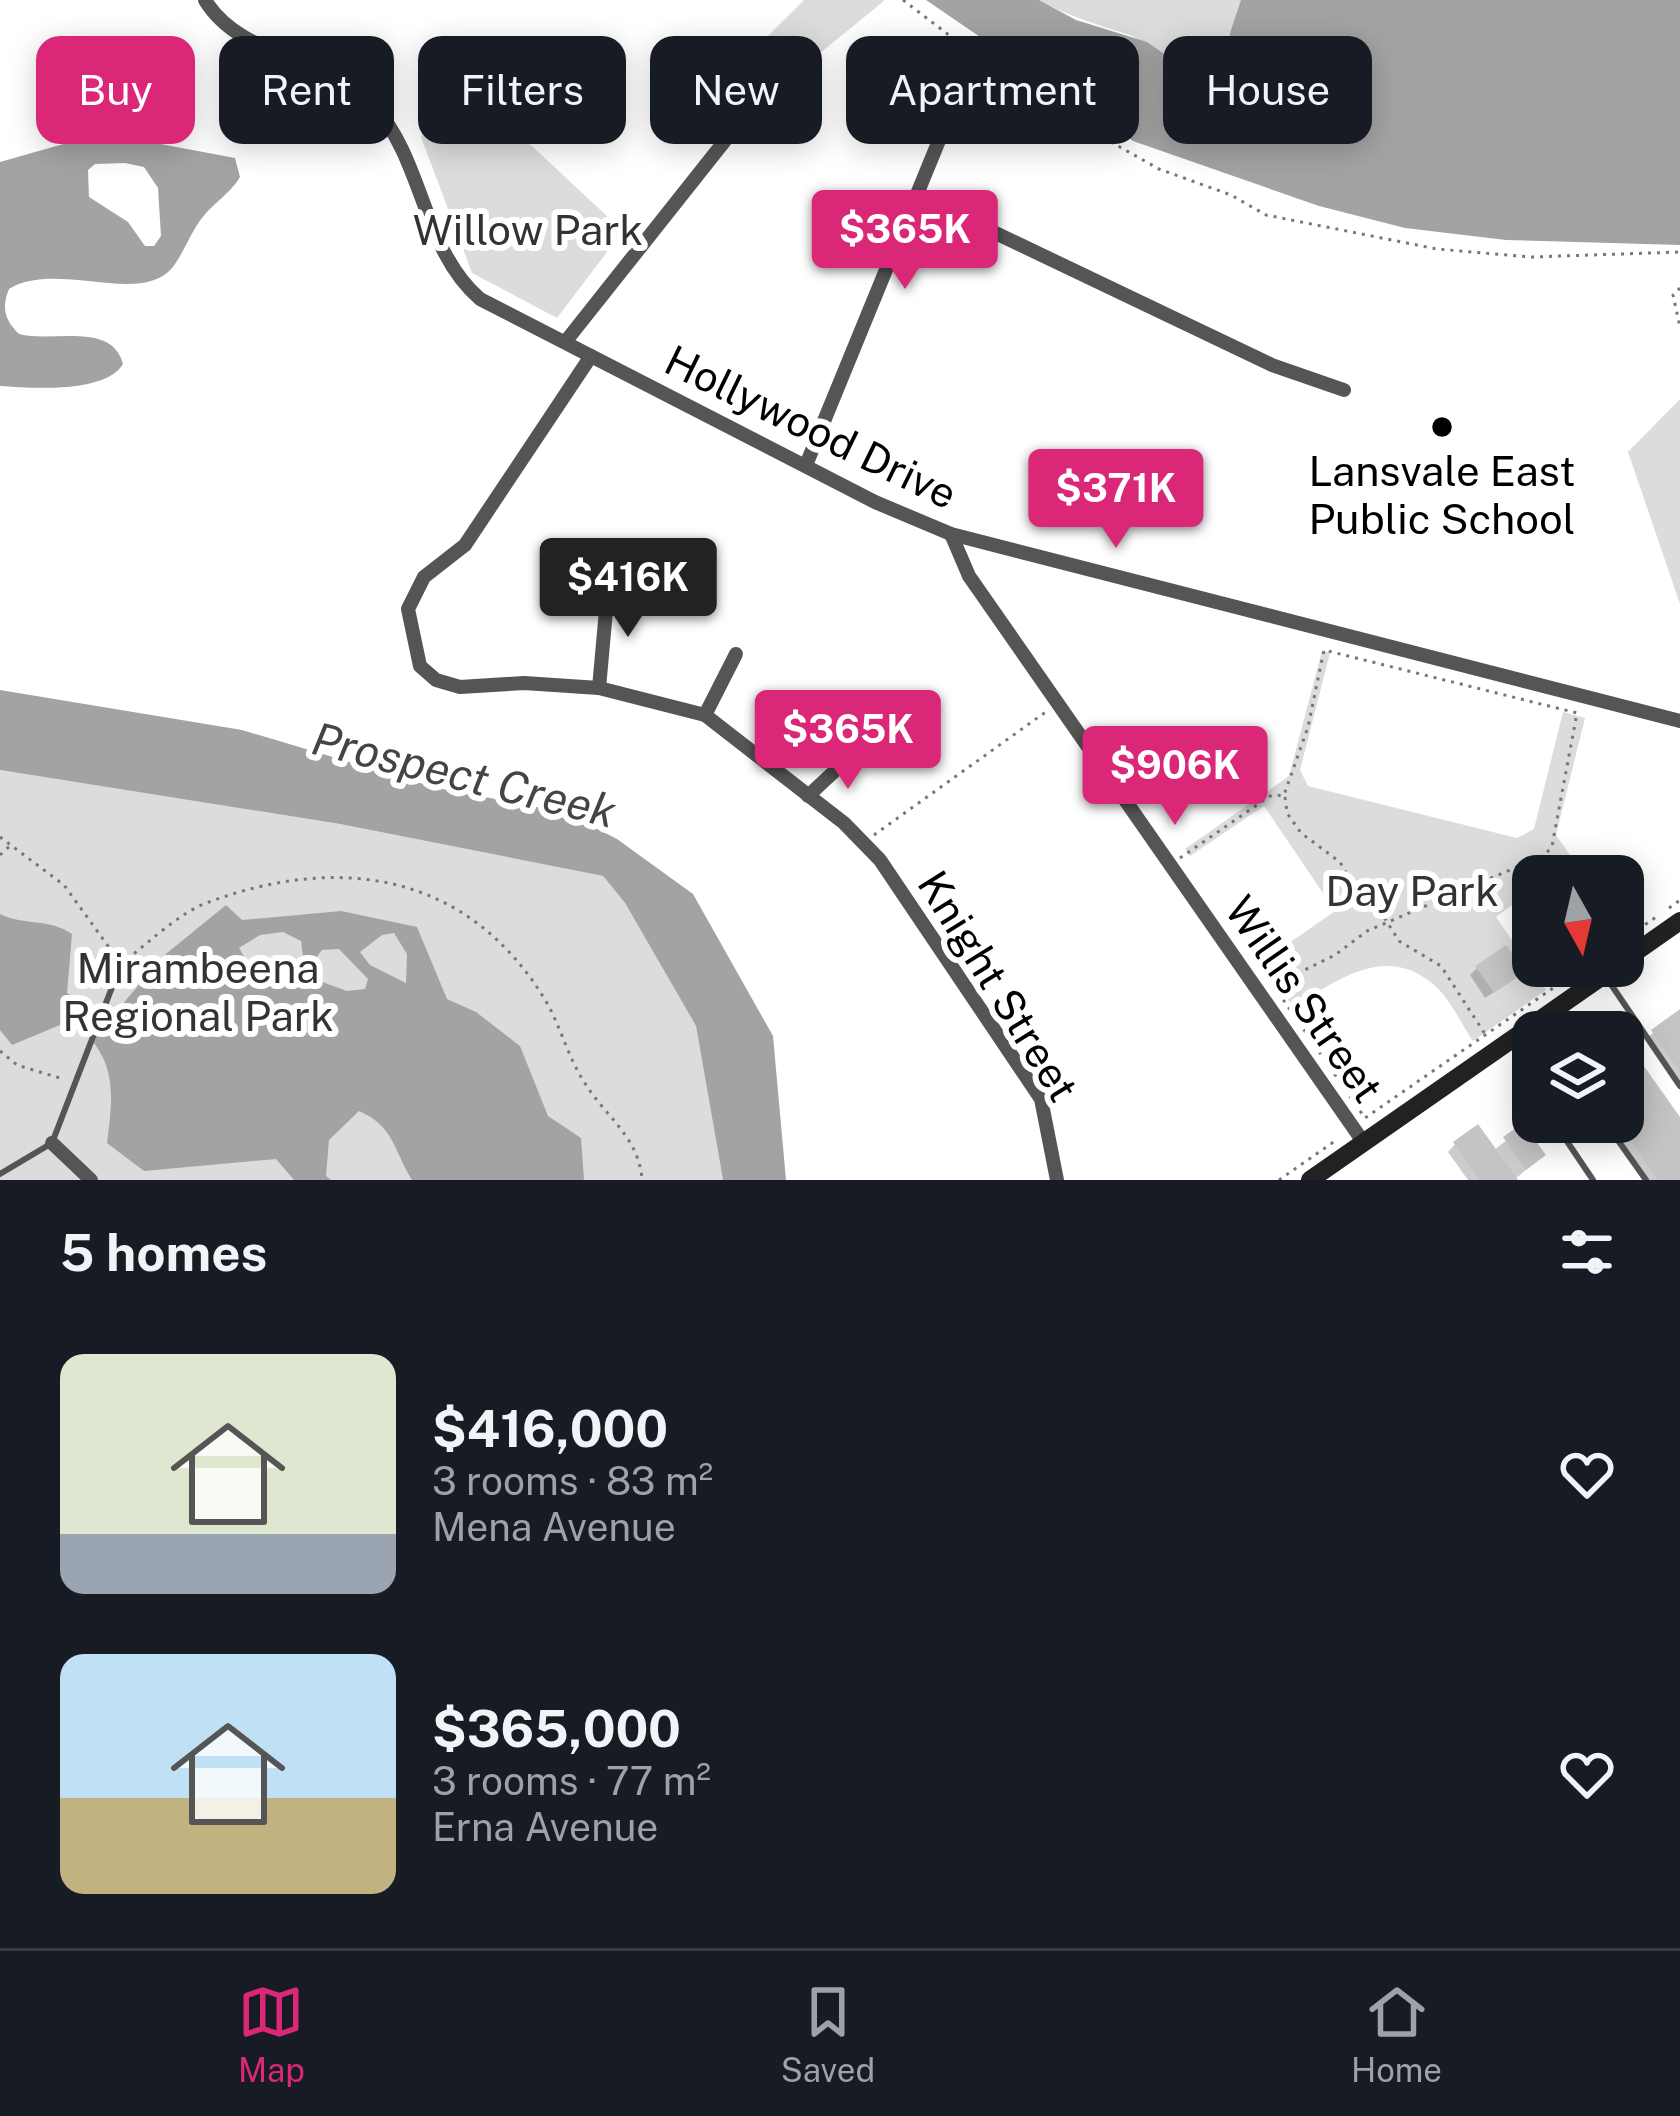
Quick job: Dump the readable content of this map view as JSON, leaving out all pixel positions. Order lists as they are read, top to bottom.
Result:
{
  "streets": {
    "street": ["Hollywood Drive", "Knight Street", "Willis Street"]
  },
  "crossings": [
    ["Hollywood Drive", "Knight Street"],
    ["Hollywood Drive", "Willis Street"]
  ],
  "water": ["Prospect Creek"],
  "parks": ["Willow Park", "Day Park", "Mirambeena Regional Park"],
  "places": ["Lansvale East Public School"],
  "north": "bottom",
  "page": {
    "chip": [
      "Buy",
      "Rent",
      "Filters",
      "New",
      "Apartment",
      "House"
    ],
    "price": [
      "$365K",
      "$371K",
      "$416K",
      "$365K",
      "$906K"
    ],
    "heading": "5 homes",
    "list": [
      {
        "name": "$416,000",
        "note": "3 rooms · 83 m² · Mena Avenue"
      },
      {
        "name": "$365,000",
        "note": "3 rooms · 77 m² · Erna Avenue"
      }
    ],
    "tabs": ["Map", "Saved", "Home"]
  }
}
